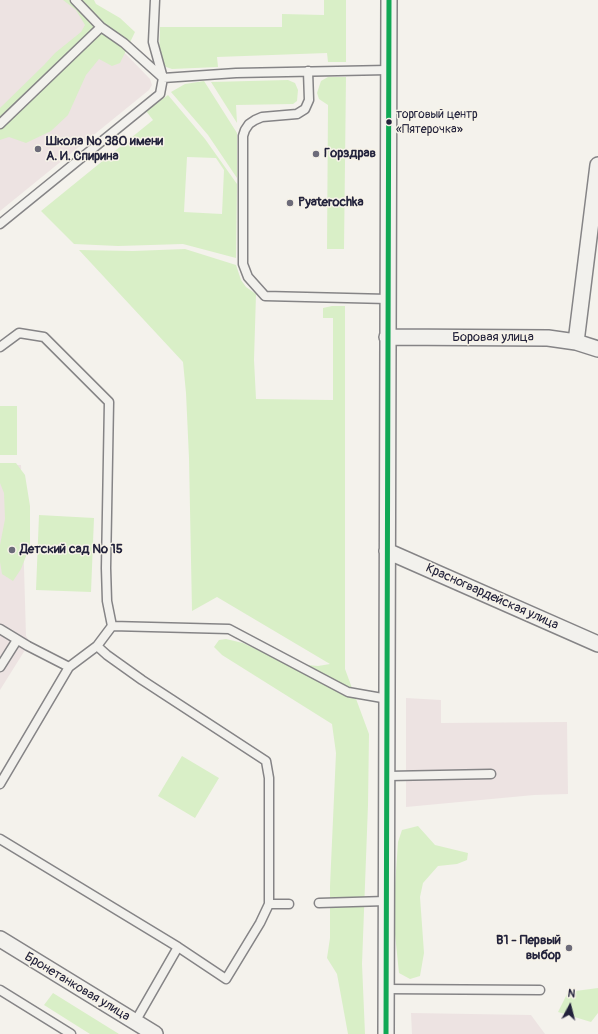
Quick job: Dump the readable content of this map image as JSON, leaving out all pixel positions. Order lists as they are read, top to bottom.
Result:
{
  "streets": {
    "street": ["Боровая улица", "Красногвардейская улица", "Бронетанковая улица"]
  },
  "places": [
    "торговый центр «Пятерочка»",
    "Школа № 380 имени А. И. Спирина",
    "Горздрав",
    "Pyaterochka",
    "Детский сад № 15",
    "В1 - Первый выбор"
  ],
  "north": "top"
}
